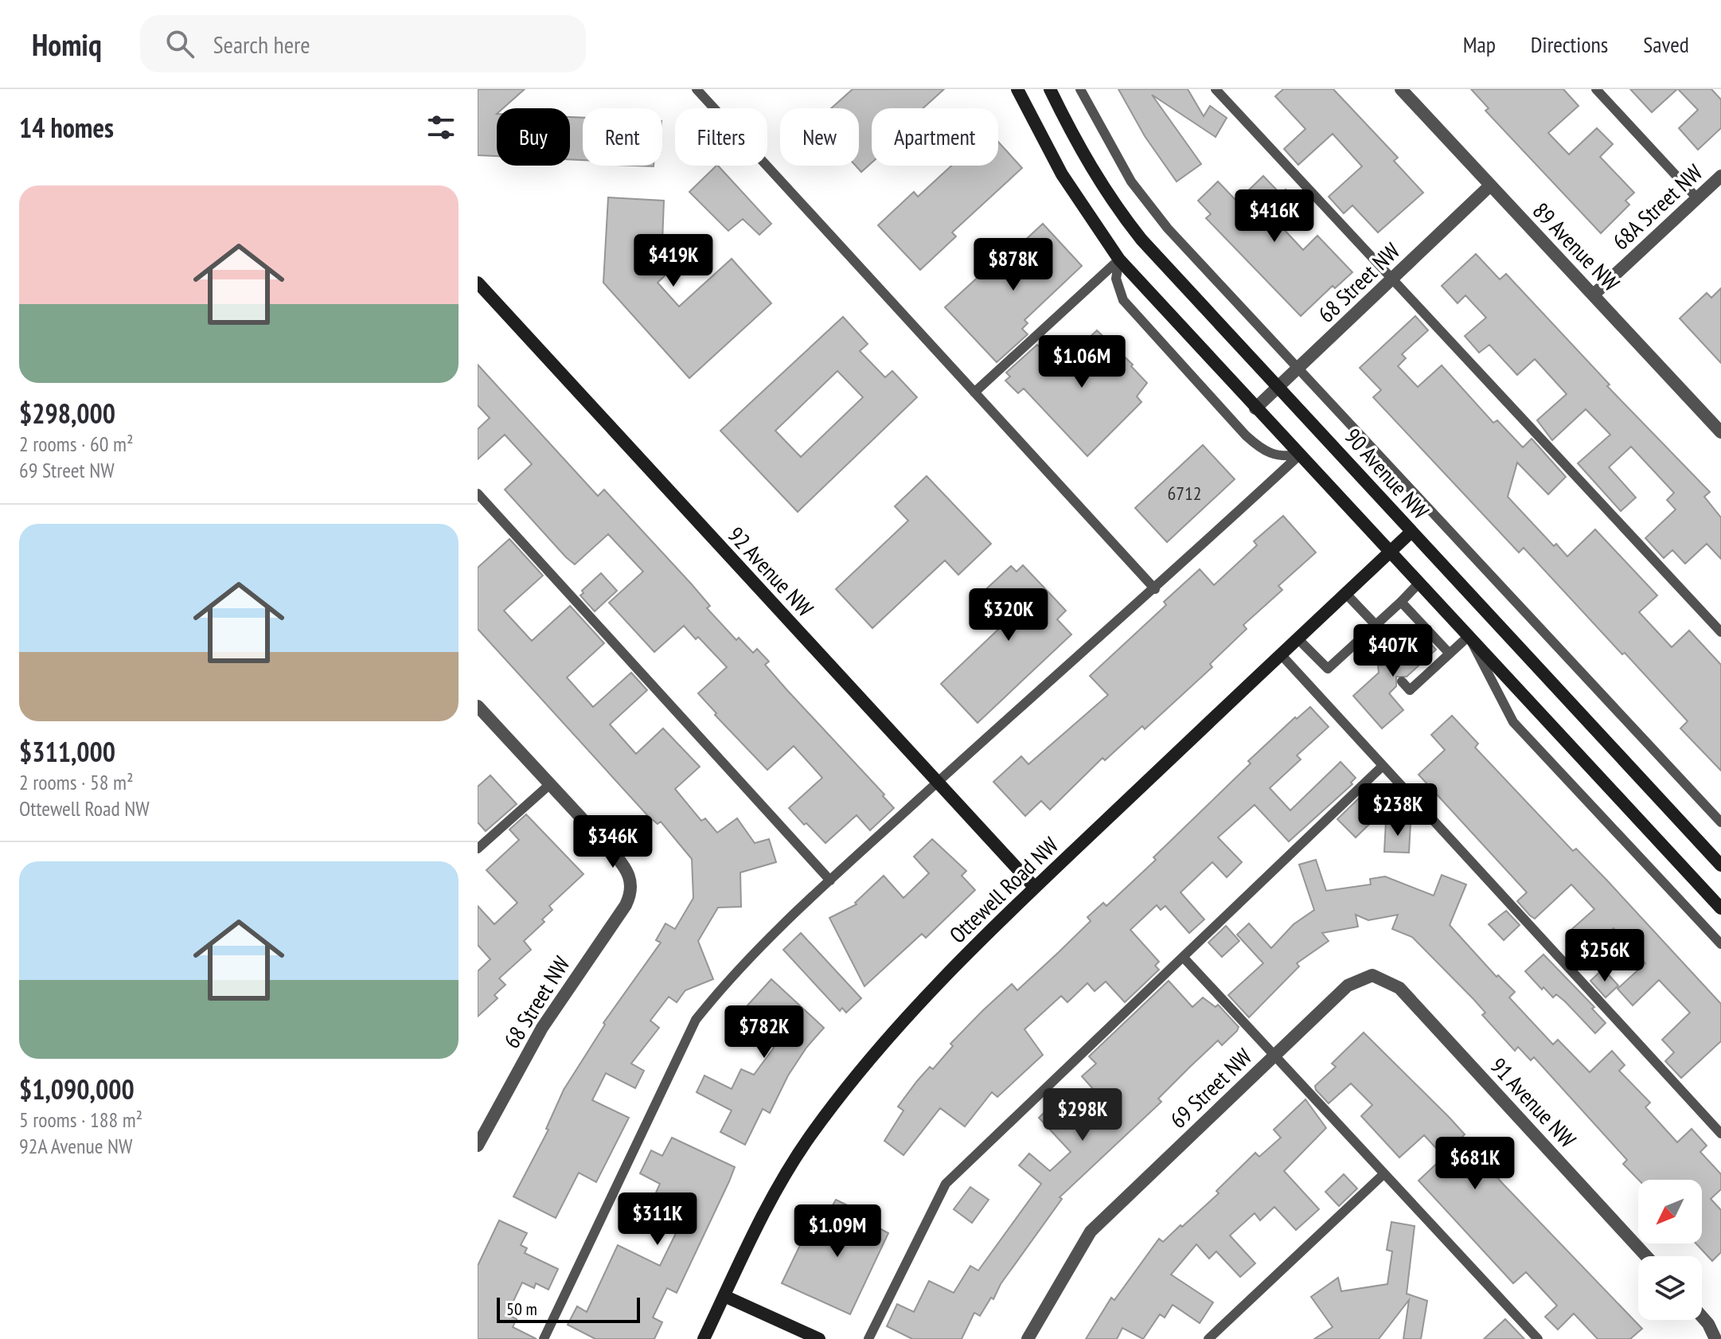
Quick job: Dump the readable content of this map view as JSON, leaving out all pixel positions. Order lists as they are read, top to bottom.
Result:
{
  "streets": {
    "main road": ["90 Avenue NW", "92 Avenue NW", "Ottewell Road NW"],
    "street": [
      "68A Street NW",
      "89 Avenue NW",
      "68 Street NW",
      "69 Street NW",
      "91 Avenue NW"
    ]
  },
  "crossings": [
    ["68A Street NW", "89 Avenue NW"],
    ["89 Avenue NW", "68 Street NW"],
    ["68 Street NW", "90 Avenue NW"],
    ["90 Avenue NW", "Ottewell Road NW"],
    ["92 Avenue NW", "Ottewell Road NW"],
    ["69 Street NW", "91 Avenue NW"]
  ],
  "house_numbers": ["6712"],
  "scale_bar": "50 m",
  "north": "bottom left",
  "page": {
    "header": "Homiq",
    "search": "Search here",
    "nav": ["Map", "Directions", "Saved"],
    "heading": "14 homes",
    "chip": [
      "Buy",
      "Rent",
      "Filters",
      "New",
      "Apartment"
    ],
    "list": [
      {
        "name": "$298,000",
        "note": "2 rooms · 60 m² · 69 Street NW"
      },
      {
        "name": "$311,000",
        "note": "2 rooms · 58 m² · Ottewell Road NW"
      },
      {
        "name": "$1,090,000",
        "note": "5 rooms · 188 m² · 92A Avenue NW"
      }
    ],
    "price": [
      "$416K",
      "$419K",
      "$878K",
      "$1.06M",
      "$320K",
      "$407K",
      "$238K",
      "$346K",
      "$256K",
      "$782K",
      "$298K",
      "$681K",
      "$311K",
      "$1.09M"
    ],
    "scale": "50 m"
  }
}
